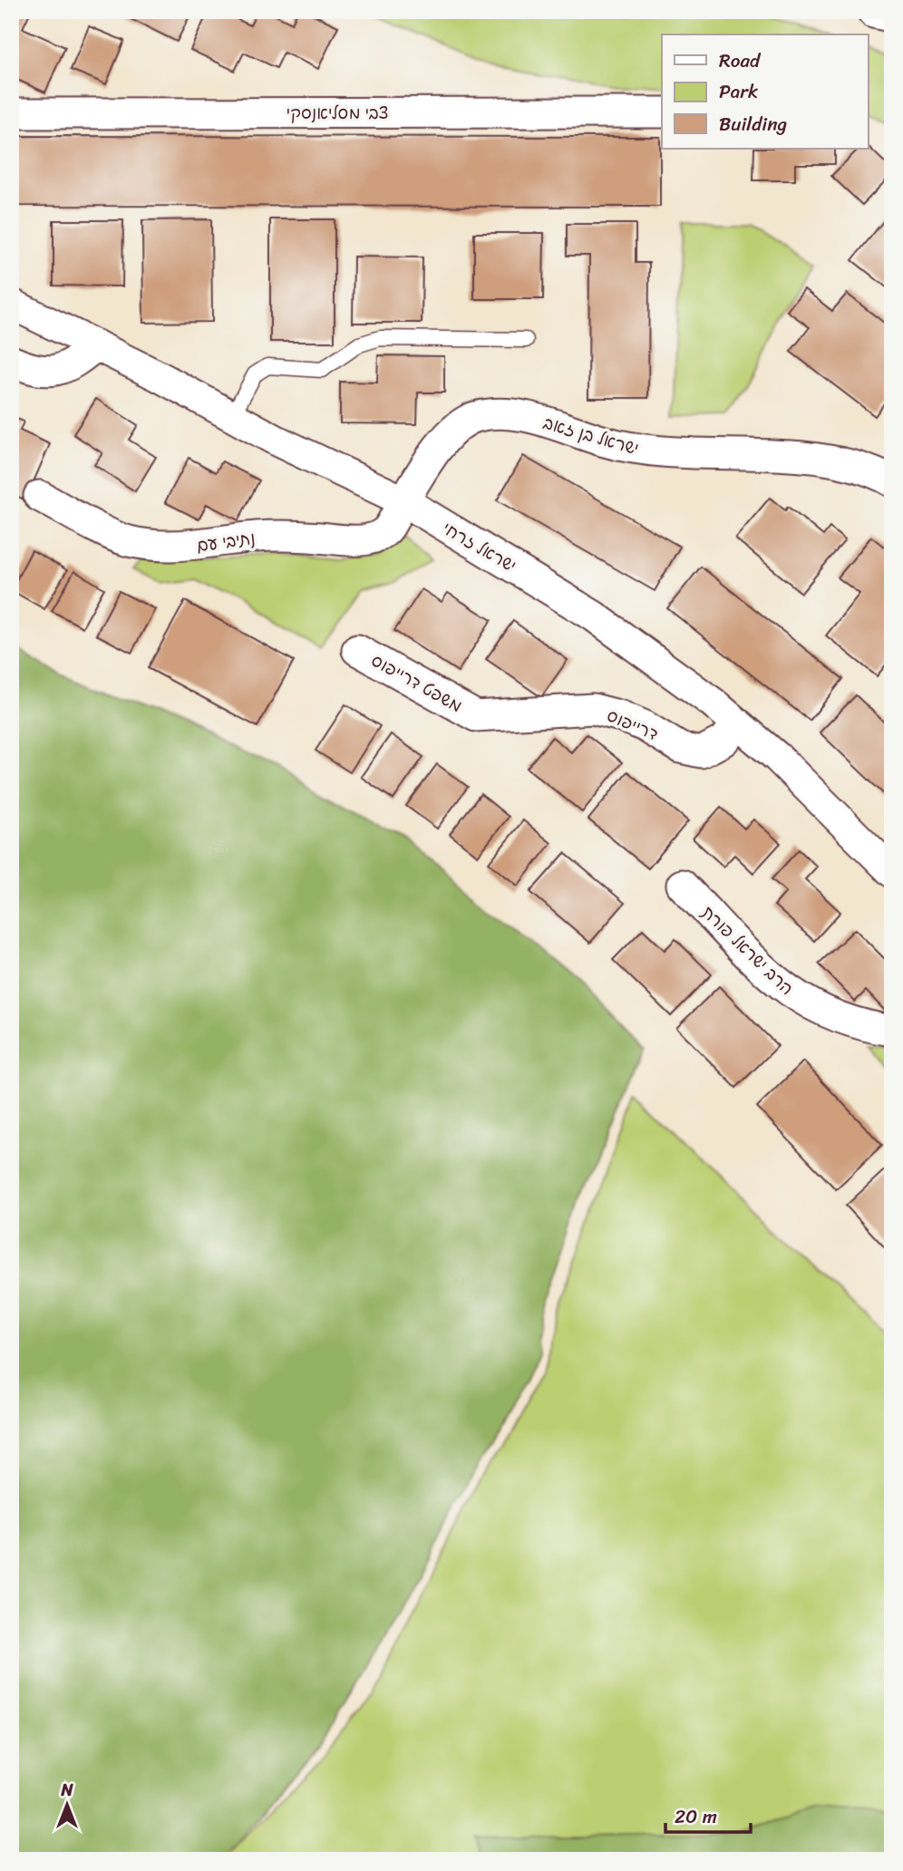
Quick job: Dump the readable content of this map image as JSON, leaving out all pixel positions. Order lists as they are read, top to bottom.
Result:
{
  "streets": {
    "street": [
      "צבי מסליאנסקי",
      "ישראל בן זאב",
      "נתיבי עם",
      "ישראל זרחי",
      "משפט דרייפוס",
      "דרייפוס",
      "הרב ישראל פורת"
    ]
  },
  "crossings": [
    ["ישראל בן זאב", "נתיבי עם"],
    ["ישראל בן זאב", "ישראל זרחי"],
    ["נתיבי עם", "ישראל זרחי"],
    ["ישראל זרחי", "דרייפוס"],
    ["משפט דרייפוס", "דרייפוס"]
  ],
  "legend": ["Road", "Park", "Building"],
  "scale_bar": "20 m",
  "north": "top"
}
